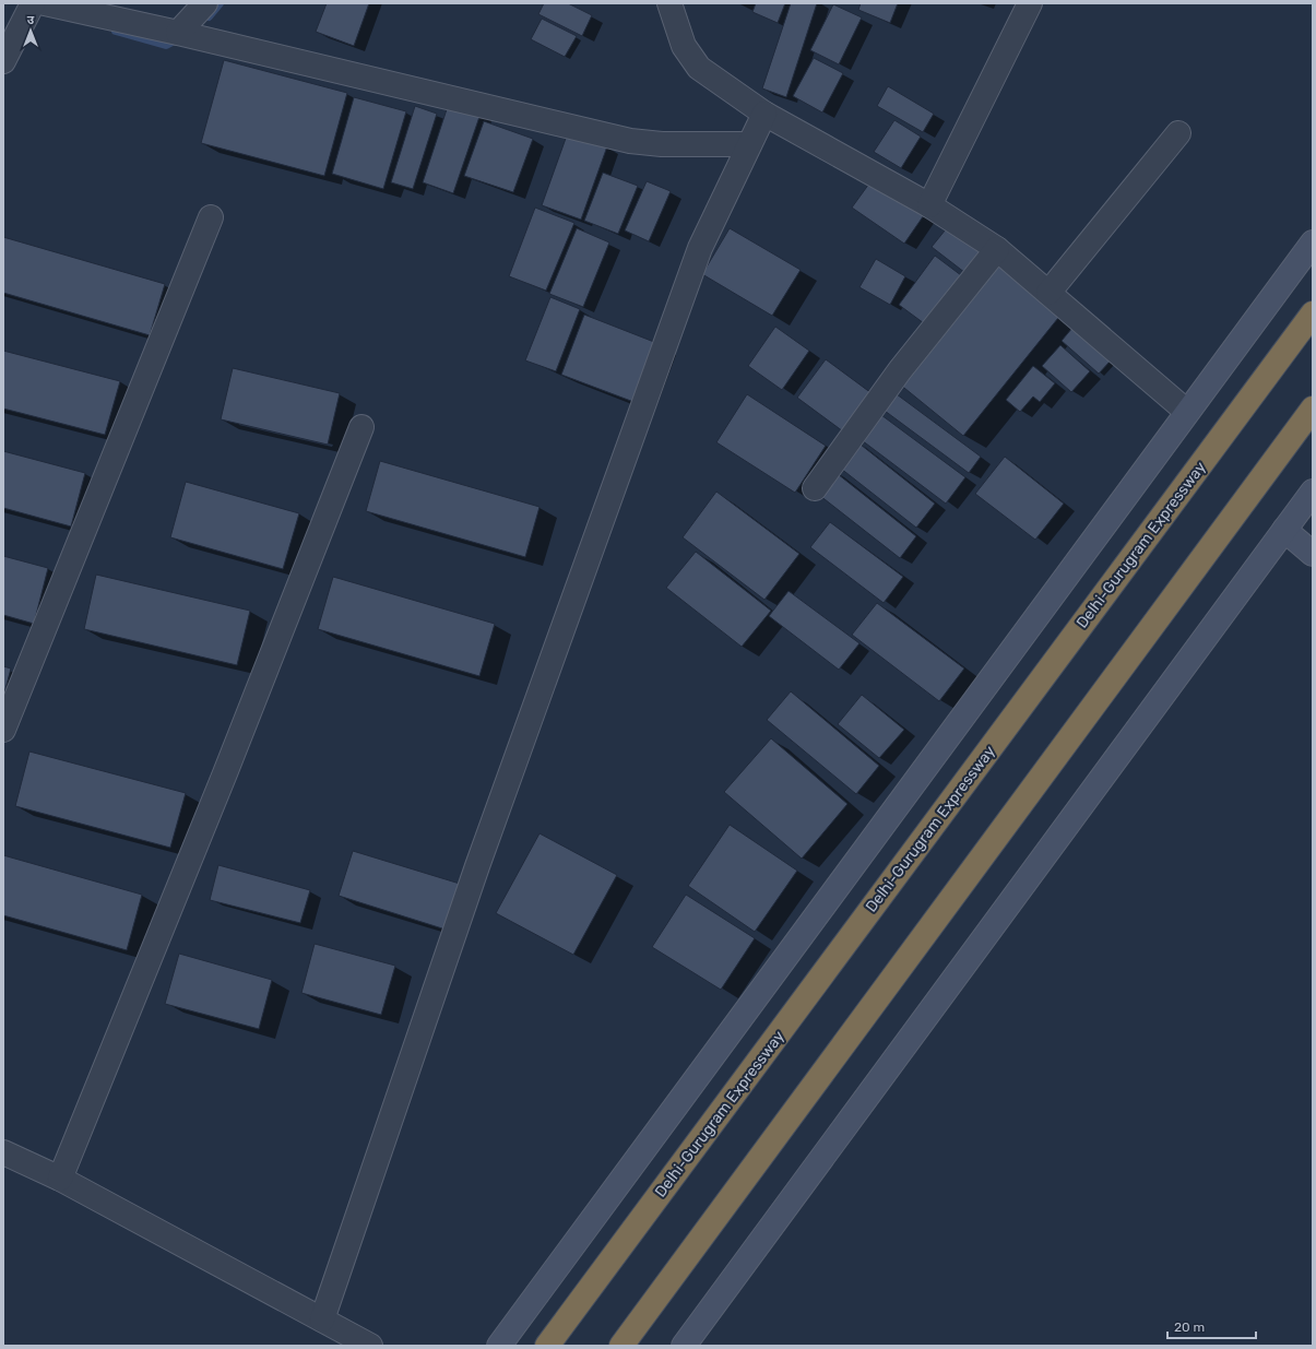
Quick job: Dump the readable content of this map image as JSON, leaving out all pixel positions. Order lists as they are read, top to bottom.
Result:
{
  "streets": {
    "highway": ["Delhi-Gurugram Expressway"]
  },
  "scale_bar": "20 m",
  "north": "top"
}
